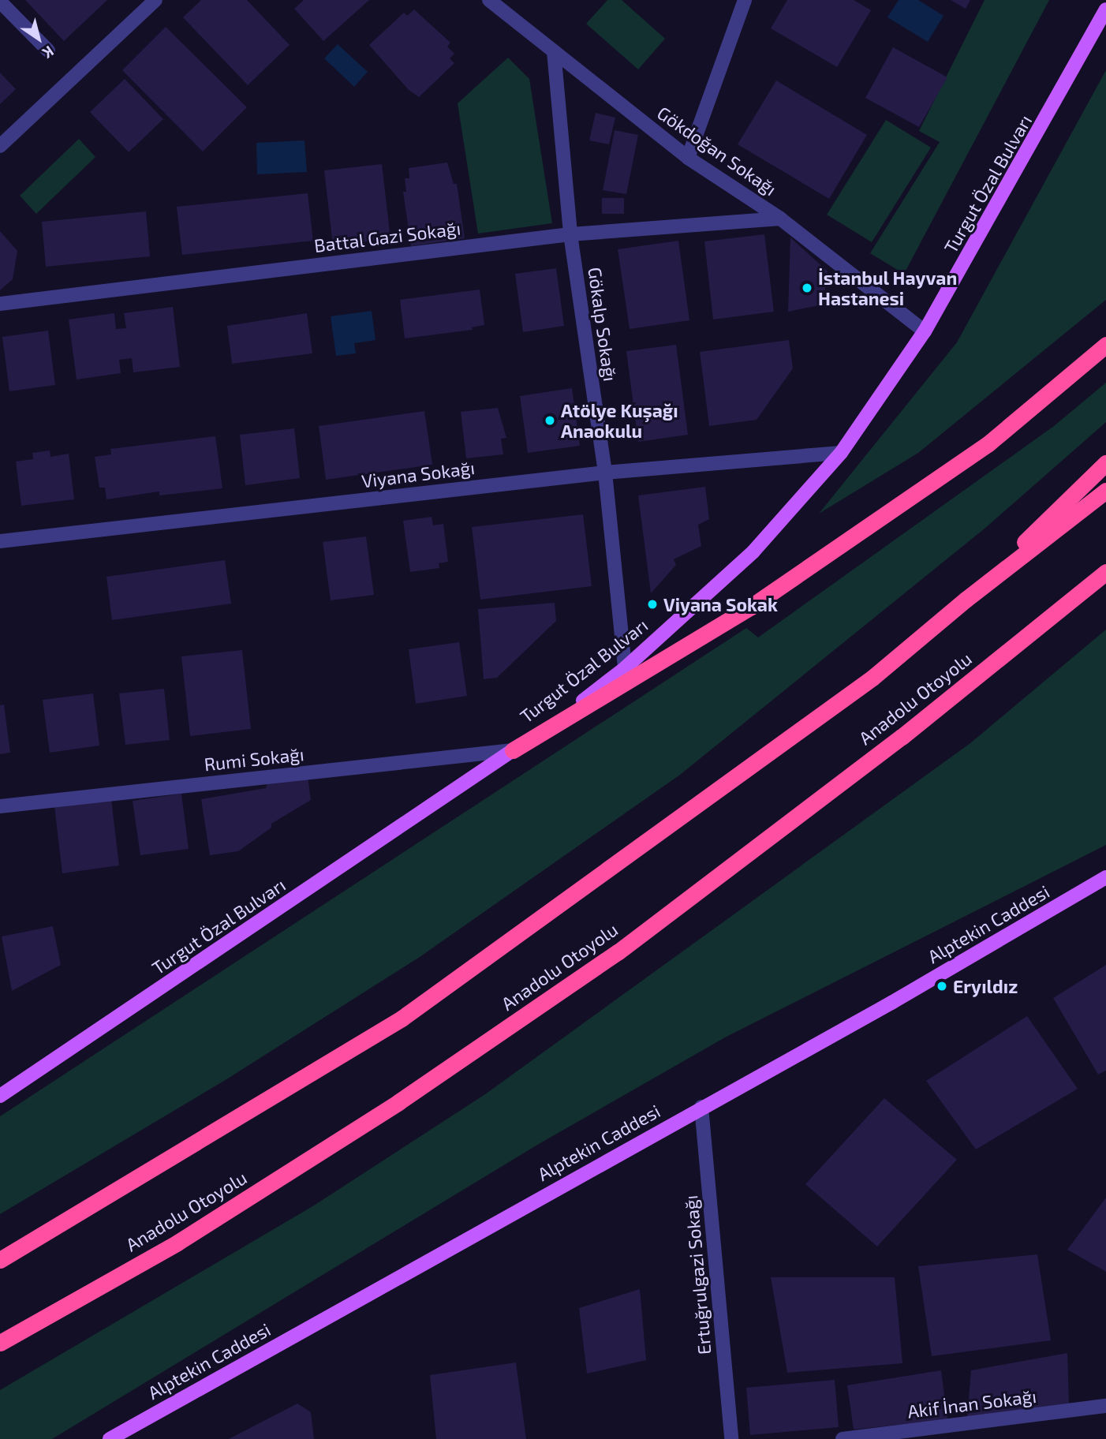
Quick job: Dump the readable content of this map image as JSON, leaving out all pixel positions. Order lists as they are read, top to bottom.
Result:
{
  "streets": {
    "highway": ["Anadolu Otoyolu"],
    "main road": ["Turgut Özal Bulvarı", "Alptekin Caddesi"],
    "street": [
      "Gökdoğan Sokağı",
      "Battal Gazi Sokağı",
      "Gökalp Sokağı",
      "Viyana Sokağı",
      "Rumi Sokağı",
      "Ertuğrulgazi Sokağı",
      "Akif İnan Sokağı"
    ]
  },
  "crossings": [
    ["Gökdoğan Sokağı", "Turgut Özal Bulvarı"],
    ["Gökdoğan Sokağı", "Battal Gazi Sokağı"],
    ["Gökdoğan Sokağı", "Gökalp Sokağı"],
    ["Turgut Özal Bulvarı", "Gökalp Sokağı"],
    ["Turgut Özal Bulvarı", "Viyana Sokağı"],
    ["Turgut Özal Bulvarı", "Rumi Sokağı"],
    ["Battal Gazi Sokağı", "Gökalp Sokağı"],
    ["Gökalp Sokağı", "Viyana Sokağı"],
    ["Alptekin Caddesi", "Ertuğrulgazi Sokağı"]
  ],
  "places": [
    "İstanbul Hayvan Hastanesi",
    "Atölye Kuşağı Anaokulu",
    "Viyana Sokak",
    "Eryıldız"
  ],
  "north": "bottom right"
}
